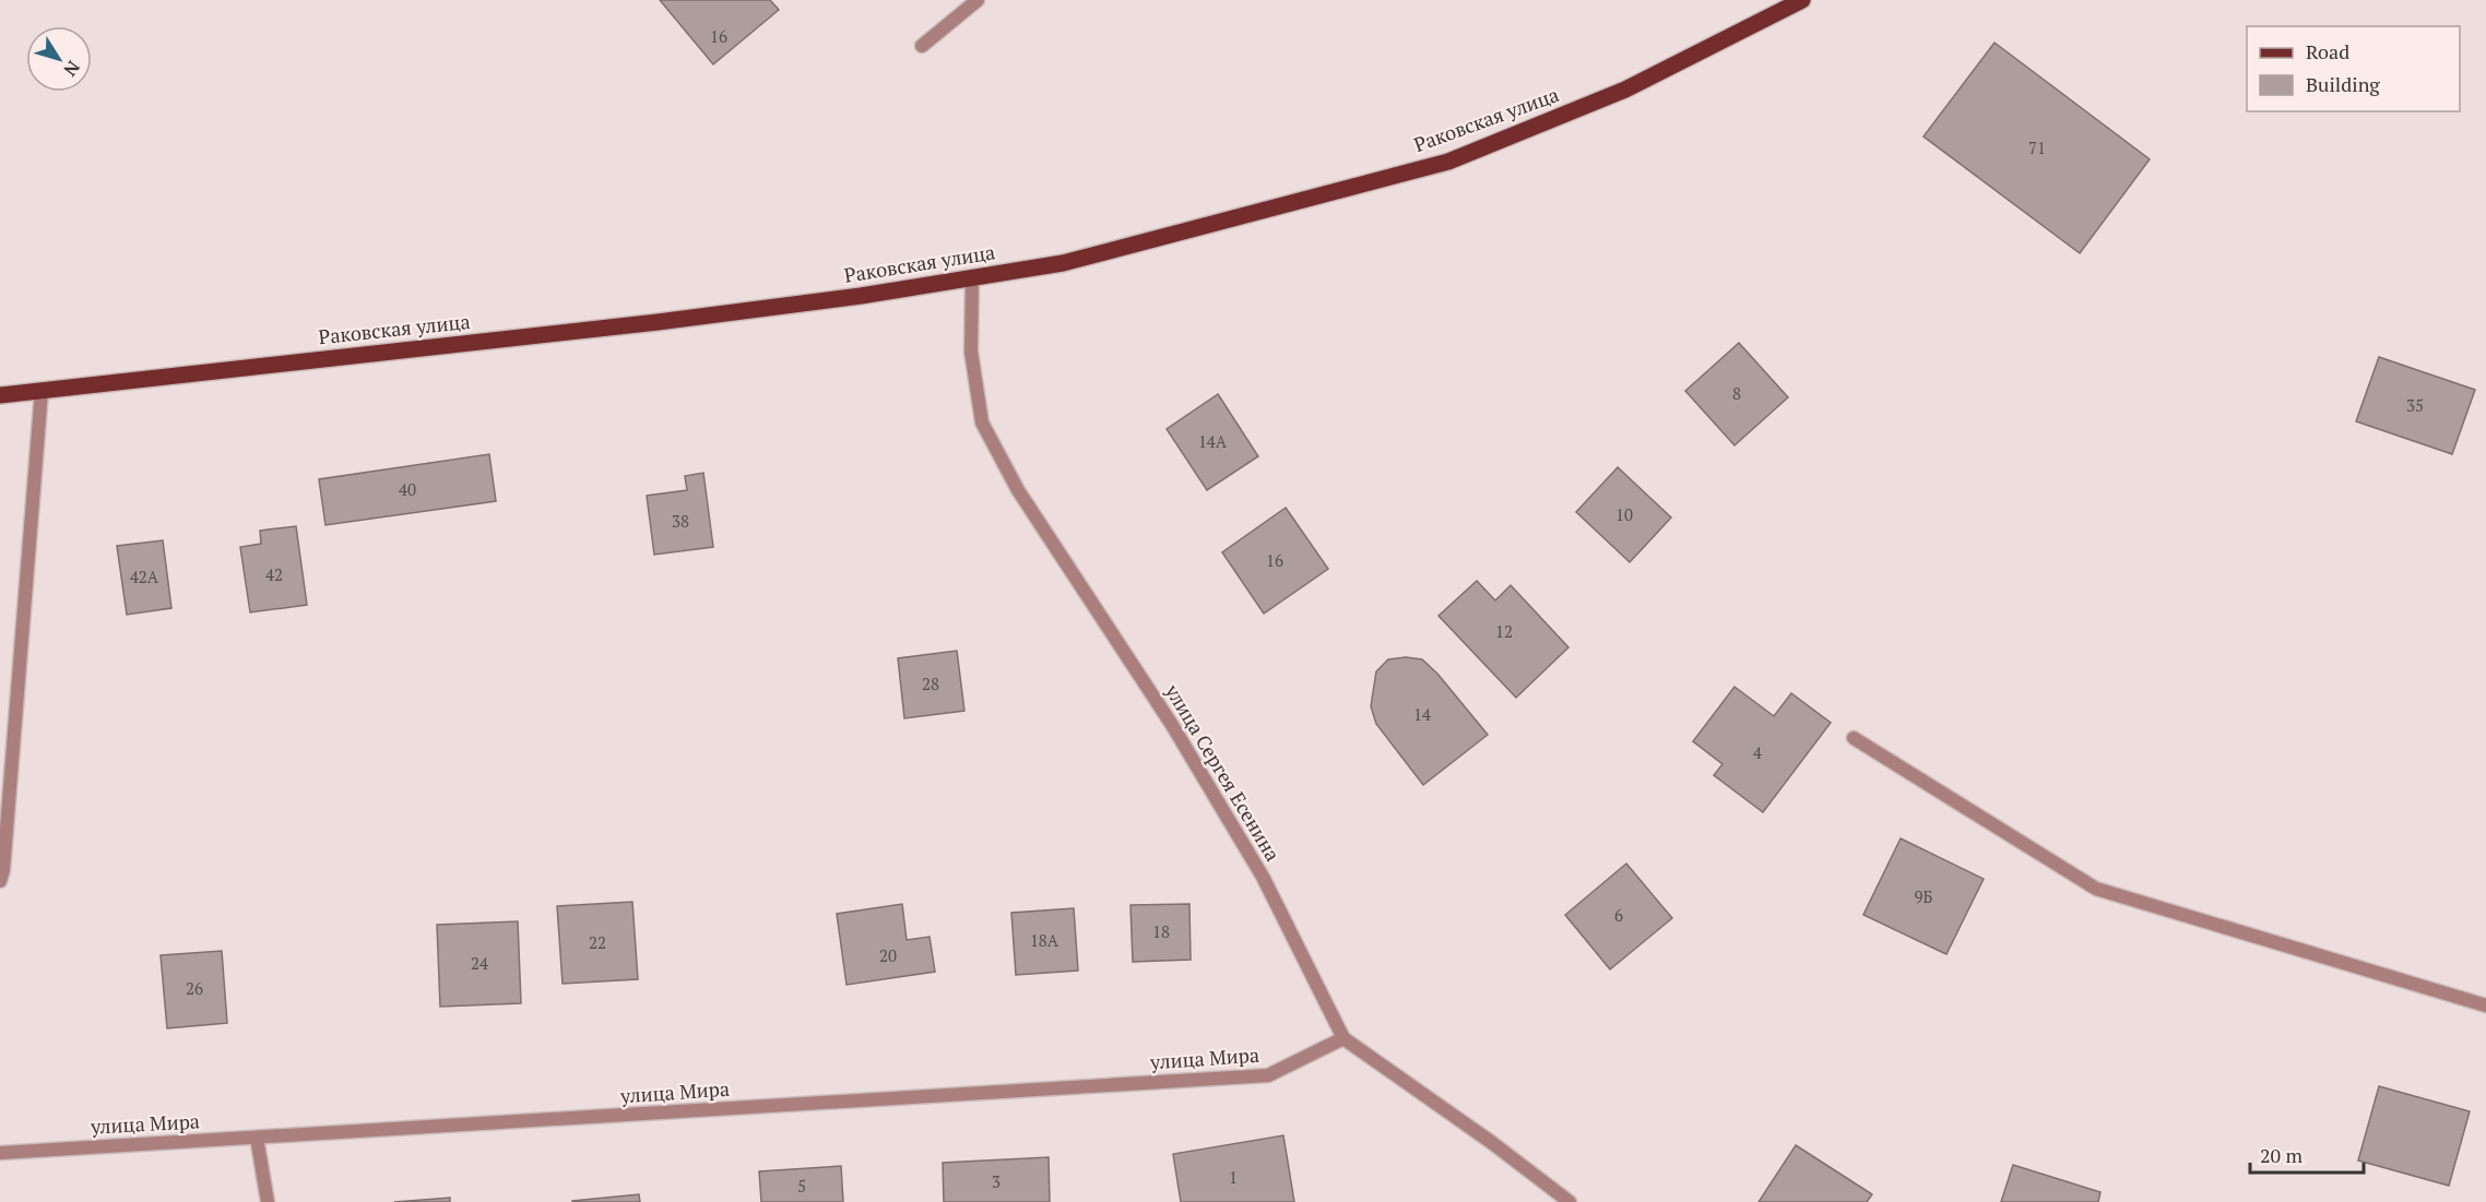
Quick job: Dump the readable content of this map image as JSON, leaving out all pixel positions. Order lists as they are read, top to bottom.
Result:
{
  "streets": {
    "main road": ["Раковская улица"],
    "street": ["улица Сергея Есенина", "улица Мира"]
  },
  "crossings": [
    ["Раковская улица", "улица Сергея Есенина"],
    ["улица Сергея Есенина", "улица Мира"]
  ],
  "house_numbers": [
    "16",
    "71",
    "8",
    "35",
    "14А",
    "40",
    "10",
    "38",
    "16",
    "42",
    "42А",
    "12",
    "28",
    "14",
    "4",
    "9Б",
    "6",
    "18",
    "18А",
    "22",
    "20",
    "24",
    "26",
    "1",
    "3",
    "5"
  ],
  "legend": ["Road", "Building"],
  "scale_bar": "20 m",
  "north": "bottom right"
}
